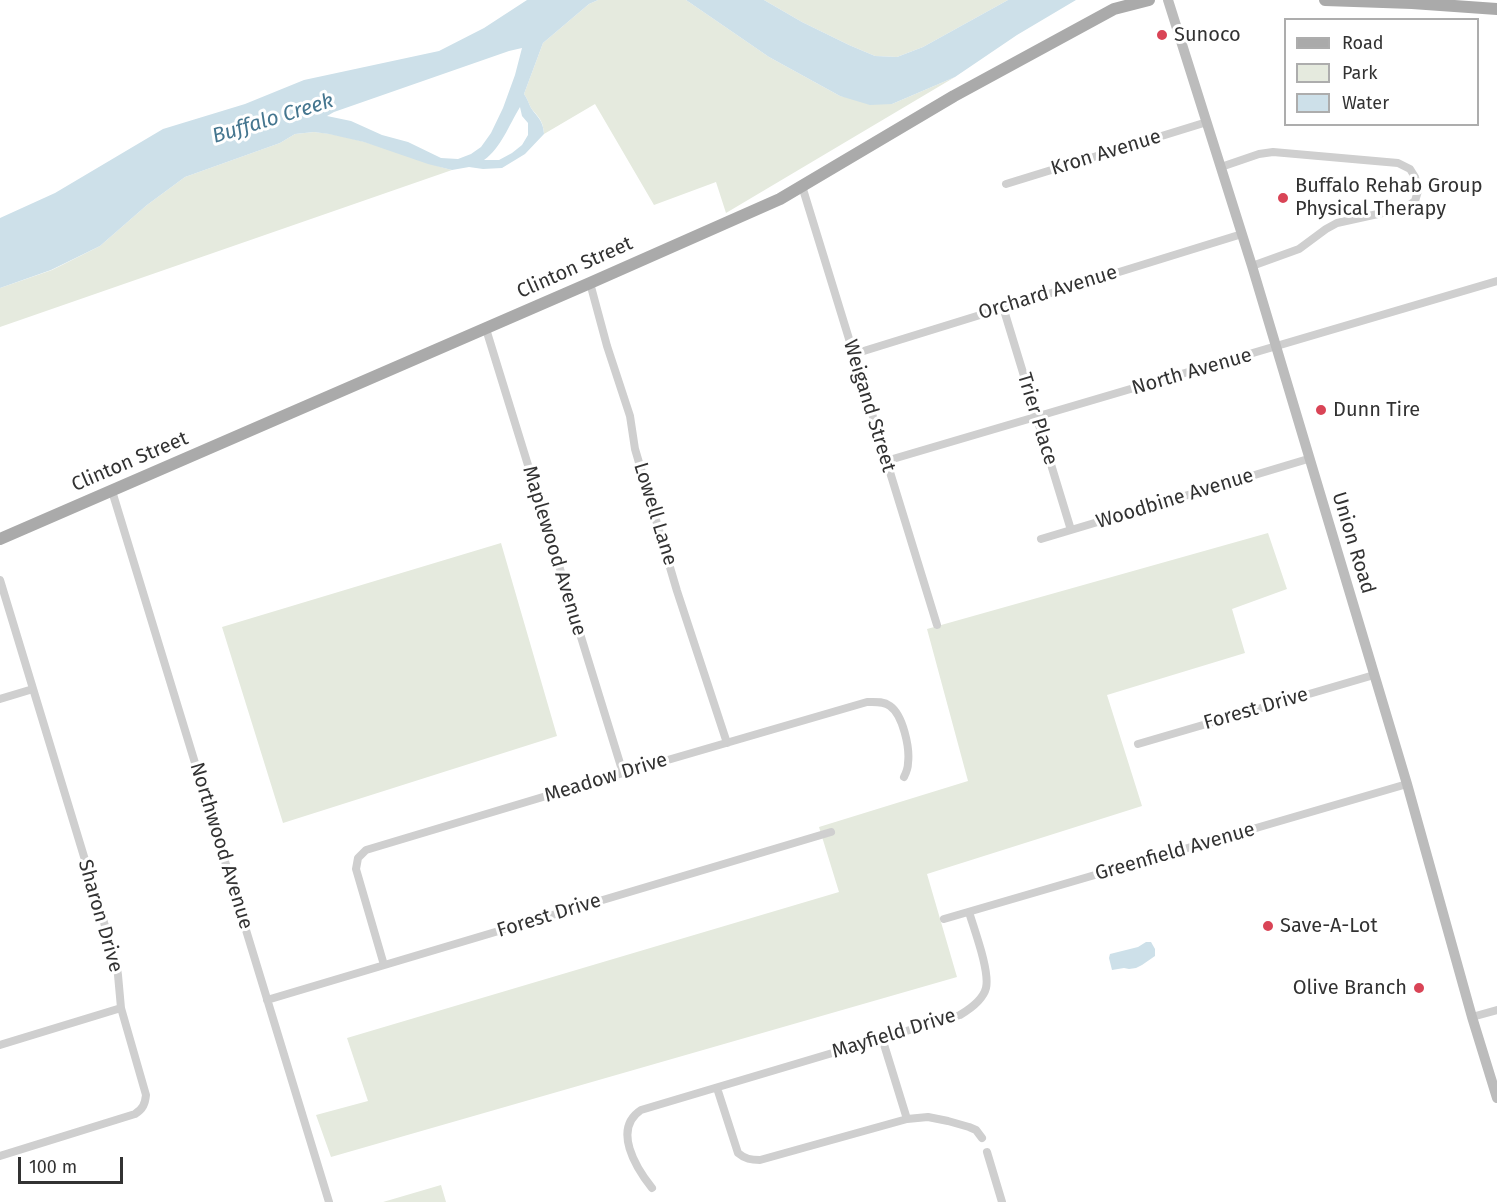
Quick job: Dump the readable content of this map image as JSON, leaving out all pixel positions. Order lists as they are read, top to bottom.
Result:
{
  "streets": {
    "main road": ["Clinton Street", "Union Road"],
    "street": [
      "Kron Avenue",
      "Orchard Avenue",
      "North Avenue",
      "Weigand Street",
      "Trier Place",
      "Woodbine Avenue",
      "Lowell Lane",
      "Maplewood Avenue",
      "Forest Drive",
      "Meadow Drive",
      "Northwood Avenue",
      "Greenfield Avenue",
      "Sharon Drive",
      "Mayfield Drive"
    ]
  },
  "crossings": [
    ["Kron Avenue", "Union Road"],
    ["Clinton Street", "Weigand Street"],
    ["Clinton Street", "Lowell Lane"],
    ["Clinton Street", "Maplewood Avenue"],
    ["Clinton Street", "Northwood Avenue"],
    ["Orchard Avenue", "Weigand Street"],
    ["Orchard Avenue", "Trier Place"],
    ["Orchard Avenue", "Union Road"],
    ["North Avenue", "Weigand Street"],
    ["North Avenue", "Trier Place"],
    ["North Avenue", "Union Road"],
    ["Trier Place", "Woodbine Avenue"],
    ["Woodbine Avenue", "Union Road"],
    ["Lowell Lane", "Meadow Drive"],
    ["Union Road", "Forest Drive"],
    ["Union Road", "Greenfield Avenue"],
    ["Maplewood Avenue", "Meadow Drive"],
    ["Forest Drive", "Meadow Drive"],
    ["Forest Drive", "Northwood Avenue"],
    ["Greenfield Avenue", "Mayfield Drive"]
  ],
  "water": ["Buffalo Creek"],
  "places": [
    "Sunoco",
    "Buffalo Rehab Group Physical Therapy",
    "Dunn Tire",
    "Save-A-Lot",
    "Olive Branch"
  ],
  "legend": ["Road", "Park", "Water"],
  "scale_bar": "100 m"
}
